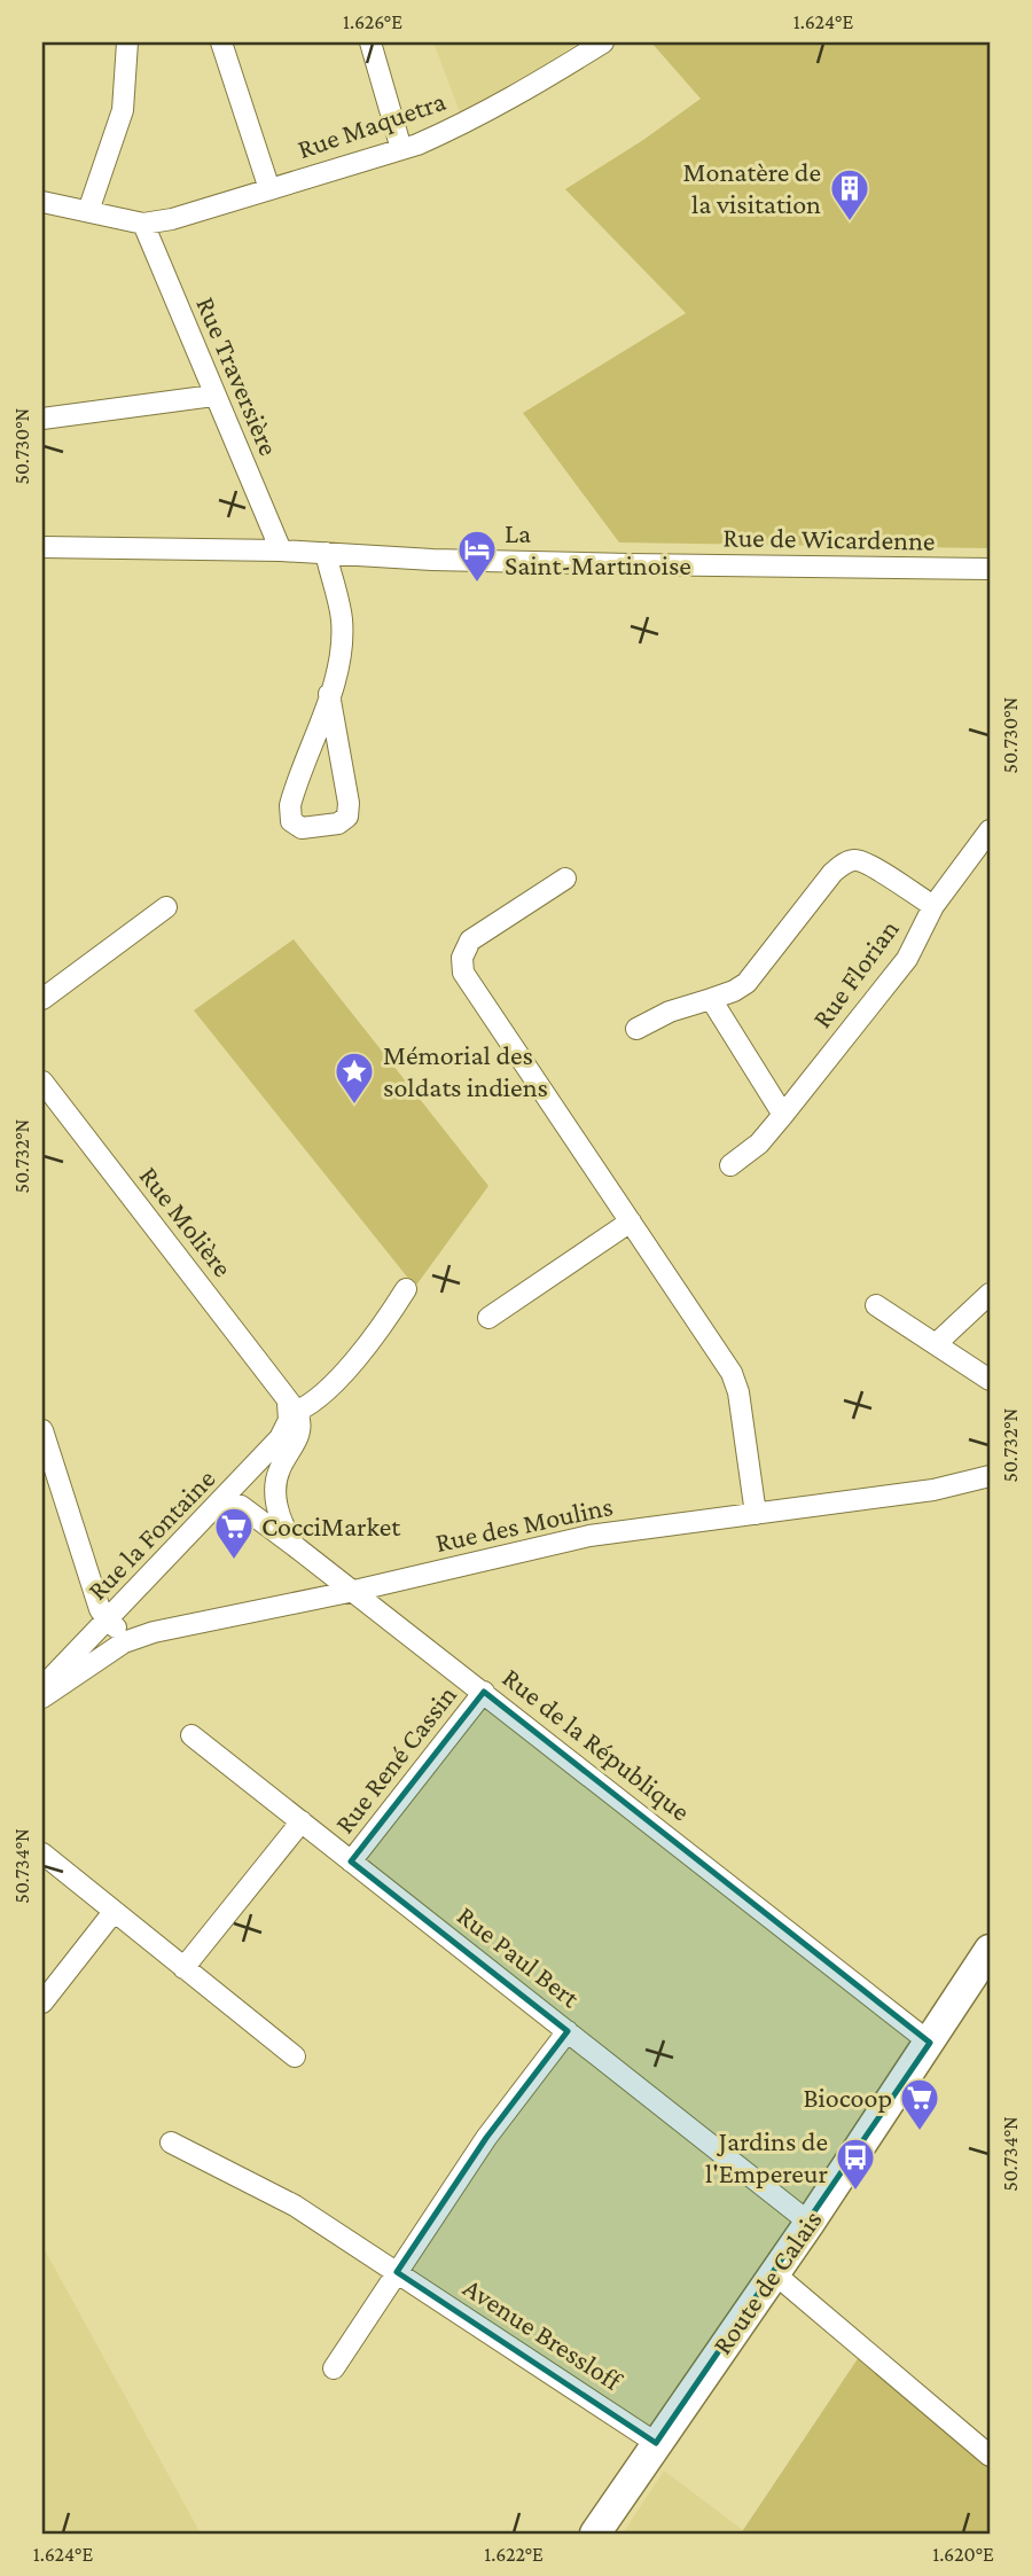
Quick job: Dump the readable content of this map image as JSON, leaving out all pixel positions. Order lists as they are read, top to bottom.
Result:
{
  "streets": {
    "main road": ["Route de Calais"],
    "street": [
      "Rue Maquetra",
      "Rue Traversière",
      "Rue de Wicardenne",
      "Rue Florian",
      "Rue Molière",
      "Rue des Moulins",
      "Rue la Fontaine",
      "Rue de la République",
      "Rue René Cassin",
      "Rue Paul Bert",
      "Avenue Bressloff"
    ]
  },
  "crossings": [
    ["Rue Maquetra", "Rue Traversière"],
    ["Rue Traversière", "Rue de Wicardenne"],
    ["Rue Molière", "Rue la Fontaine"],
    ["Rue des Moulins", "Rue de la République"],
    ["Rue la Fontaine", "Rue de la République"],
    ["Rue de la République", "Rue René Cassin"],
    ["Rue de la République", "Route de Calais"],
    ["Rue René Cassin", "Rue Paul Bert"],
    ["Rue Paul Bert", "Route de Calais"],
    ["Route de Calais", "Avenue Bressloff"]
  ],
  "places": {
    "building": ["Monatère de la visitation"],
    "hotel": ["La Saint-Martinoise"],
    "place": ["Mémorial des soldats indiens"],
    "supermarket": ["CocciMarket", "Biocoop"],
    "bus stop": ["Jardins de l'Empereur"]
  },
  "coordinates": [
    "1.626°E",
    "1.624°E",
    "50.730°N",
    "50.732°N",
    "50.734°N",
    "1.622°E",
    "1.620°E"
  ]
}
